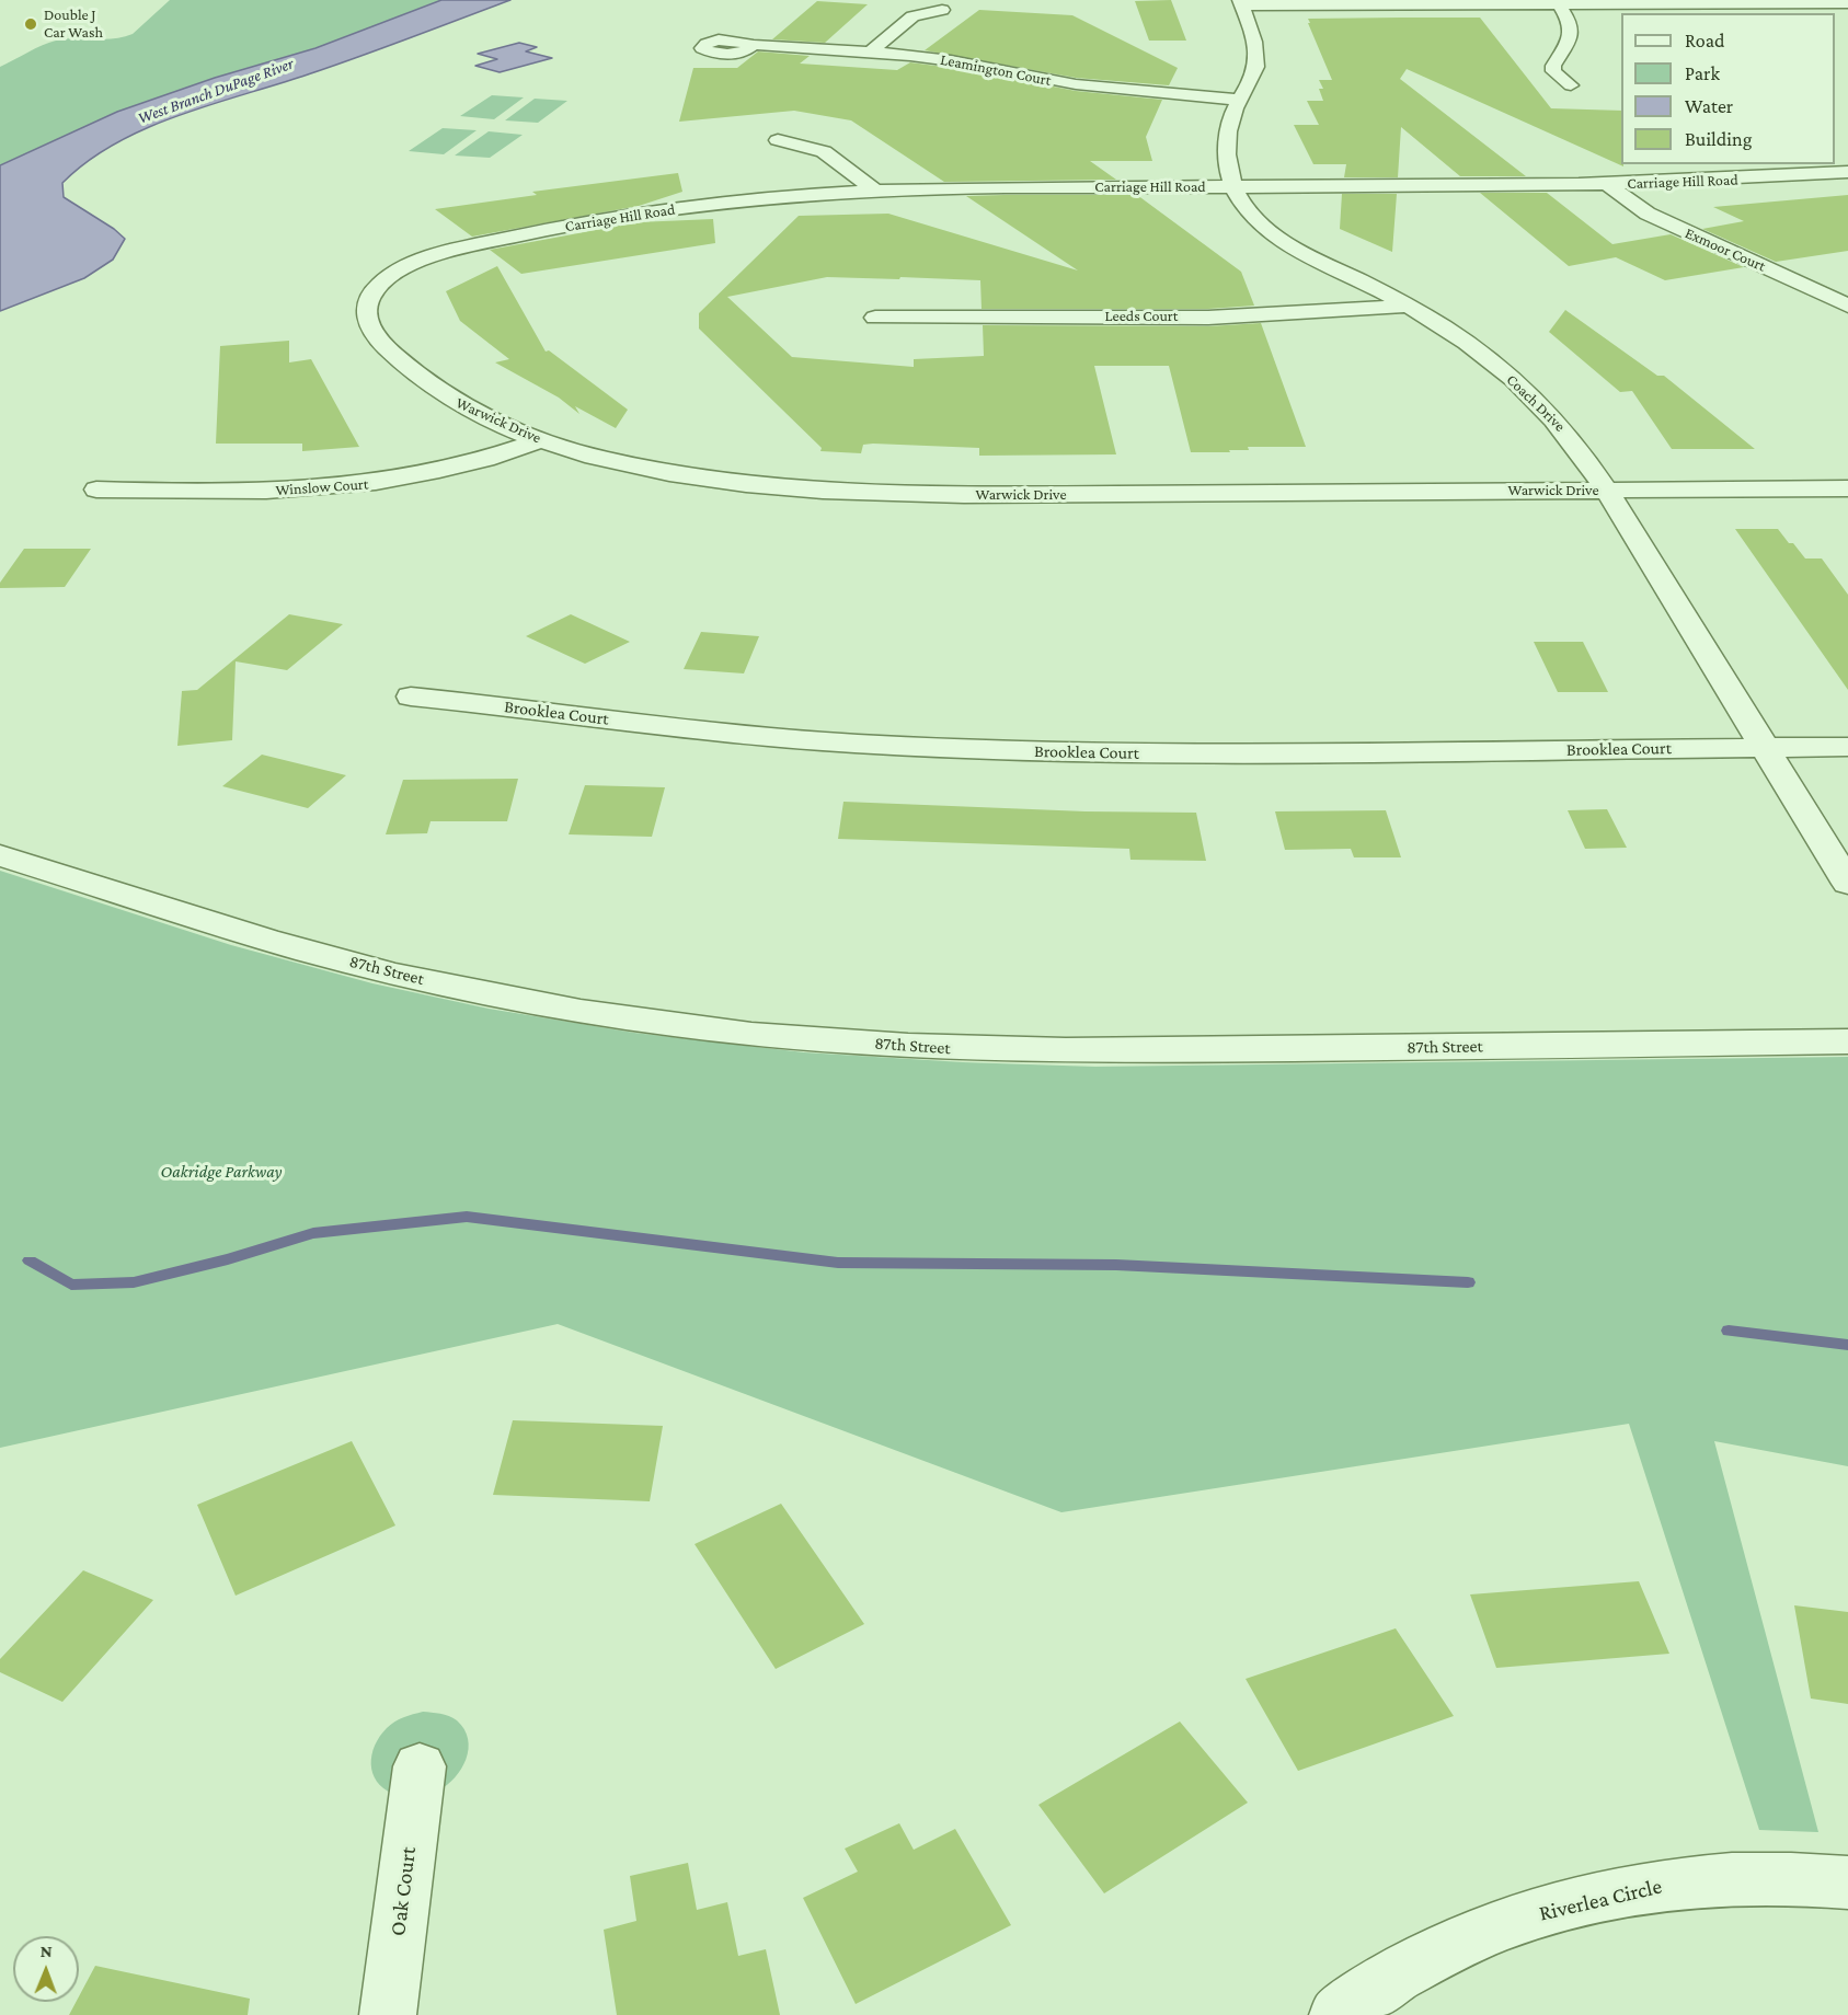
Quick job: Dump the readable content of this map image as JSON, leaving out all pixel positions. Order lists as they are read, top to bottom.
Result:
{
  "streets": {
    "street": [
      "Leamington Court",
      "Carriage Hill Road",
      "Exmoor Court",
      "Leeds Court",
      "Coach Drive",
      "Warwick Drive",
      "Winslow Court",
      "Brooklea Court",
      "87th Street",
      "Oak Court",
      "Riverlea Circle"
    ]
  },
  "crossings": [
    ["Leamington Court", "Coach Drive"],
    ["Carriage Hill Road", "Exmoor Court"],
    ["Carriage Hill Road", "Coach Drive"],
    ["Carriage Hill Road", "Warwick Drive"],
    ["Leeds Court", "Coach Drive"],
    ["Coach Drive", "Warwick Drive"],
    ["Coach Drive", "Brooklea Court"],
    ["Warwick Drive", "Winslow Court"]
  ],
  "water": ["West Branch DuPage River"],
  "parks": ["Oakridge Parkway"],
  "places": ["Double J Car Wash"],
  "legend": [
    "Road",
    "Park",
    "Water",
    "Building"
  ],
  "north": "top"
}
